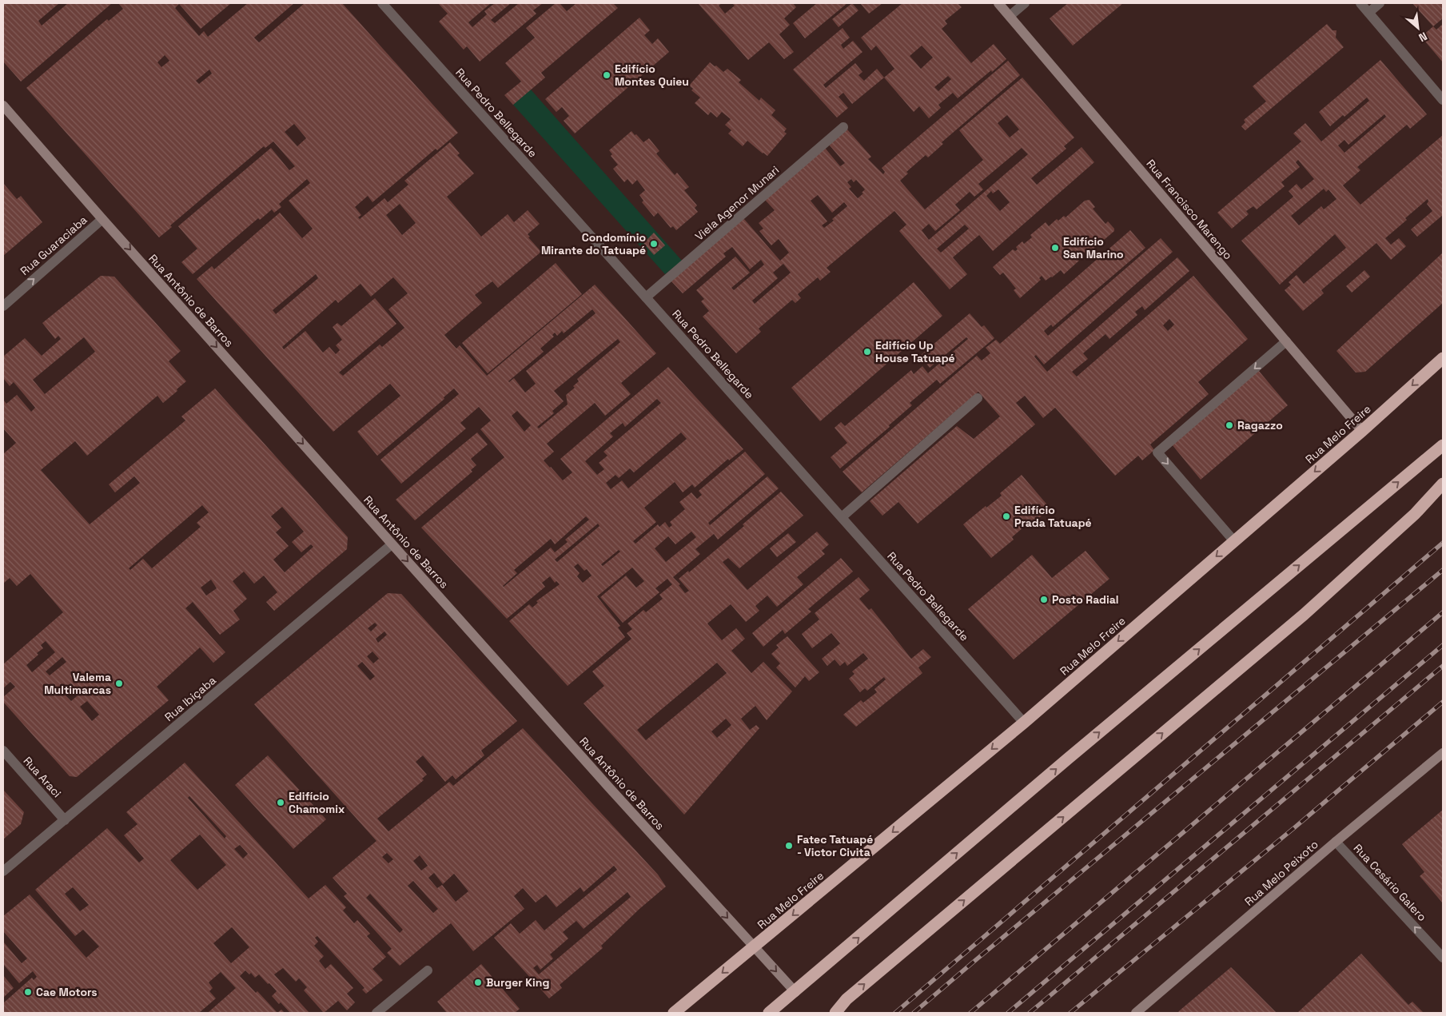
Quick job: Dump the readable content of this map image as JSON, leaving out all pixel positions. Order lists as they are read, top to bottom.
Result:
{
  "streets": {
    "highway": ["Rua Melo Freire"],
    "main road": ["Rua Francisco Marengo", "Rua Antônio de Barros", "Rua Melo Peixoto"],
    "street": [
      "Rua Pedro Bellegarde",
      "Viela Agenor Munari",
      "Rua Guaraciaba",
      "Rua Ibiçaba",
      "Rua Araci",
      "Rua Cesário Galero"
    ]
  },
  "crossings": [
    ["Rua Pedro Bellegarde", "Viela Agenor Munari"],
    ["Rua Pedro Bellegarde", "Rua Melo Freire"],
    ["Rua Francisco Marengo", "Rua Melo Freire"],
    ["Rua Guaraciaba", "Rua Antônio de Barros"],
    ["Rua Antônio de Barros", "Rua Melo Freire"],
    ["Rua Antônio de Barros", "Rua Ibiçaba"],
    ["Rua Ibiçaba", "Rua Araci"],
    ["Rua Melo Peixoto", "Rua Cesário Galero"]
  ],
  "one_way": ["Rua Guaraciaba", "Rua Antônio de Barros", "Rua Cesário Galero"],
  "places": [
    "Edifício Montes Quieu",
    "Condomínio Mirante do Tatuapé",
    "Edifício San Marino",
    "Edifício Up House Tatuapé",
    "Ragazzo",
    "Edifício Prada Tatuapé",
    "Posto Radial",
    "Valema Multimarcas",
    "Edifício Chamomix",
    "Fatec Tatuapé - Victor Civita",
    "Burger King",
    "Cae Motors"
  ],
  "north": "bottom right"
}
